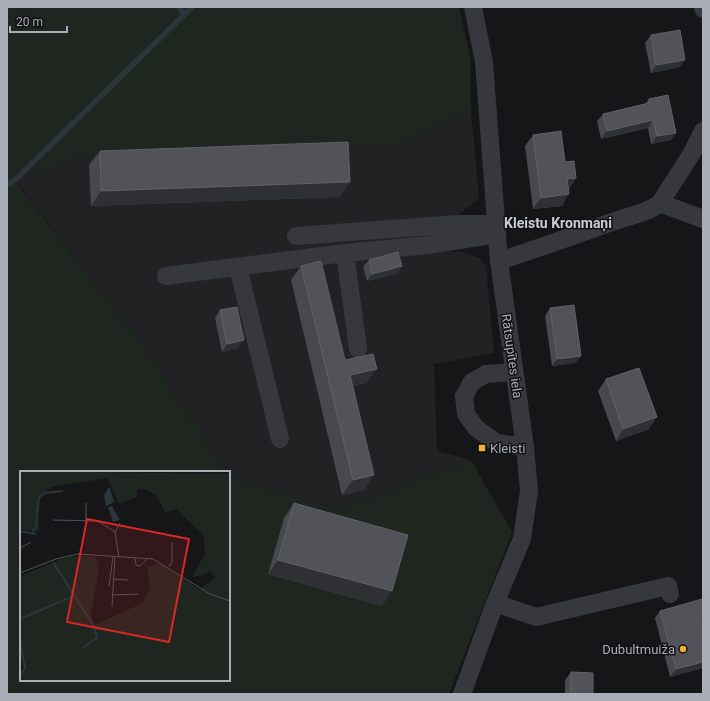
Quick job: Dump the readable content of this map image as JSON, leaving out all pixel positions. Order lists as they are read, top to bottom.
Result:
{
  "streets": {
    "street": ["Rātsupītes iela"]
  },
  "districts": ["Kleistu Kronmaņi"],
  "places": {
    "transit": ["Kleisti"],
    "other": ["Dubultmuiža"]
  },
  "scale_bar": "20 m"
}
